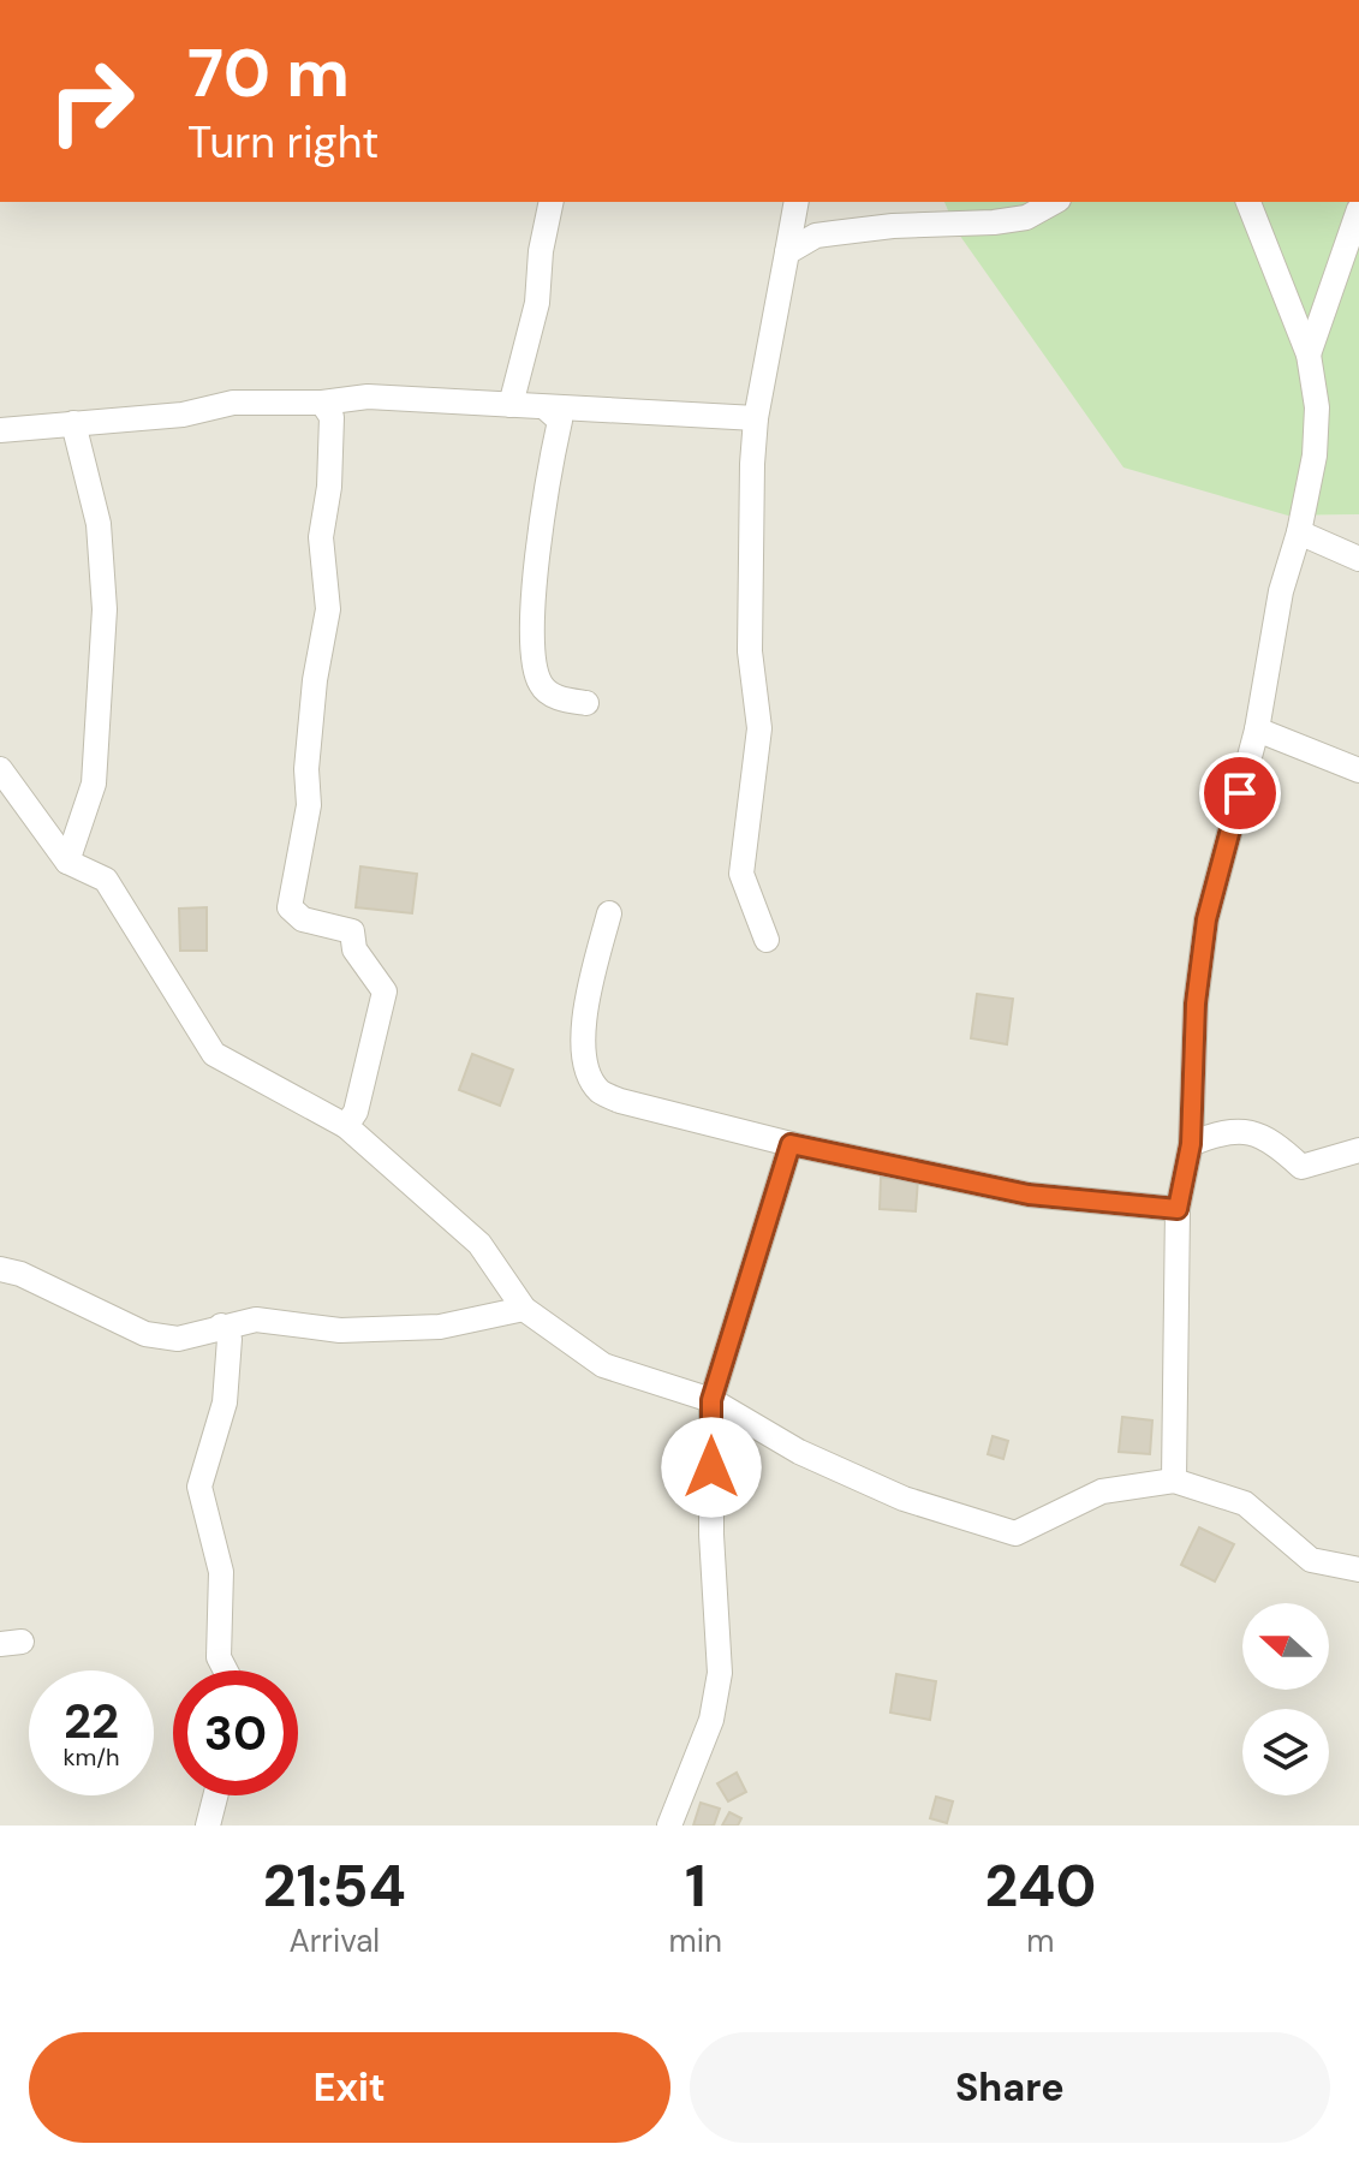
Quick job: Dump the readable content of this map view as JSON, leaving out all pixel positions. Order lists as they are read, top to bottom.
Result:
{
  "north": "left",
  "page": {
    "turn": ["70 m", "Turn right"],
    "speed": "22 km/h",
    "limit": "30",
    "eta": [
      "21:54",
      "Arrival",
      "1",
      "min",
      "240",
      "m"
    ],
    "buttons": ["Exit", "Share"]
  }
}
